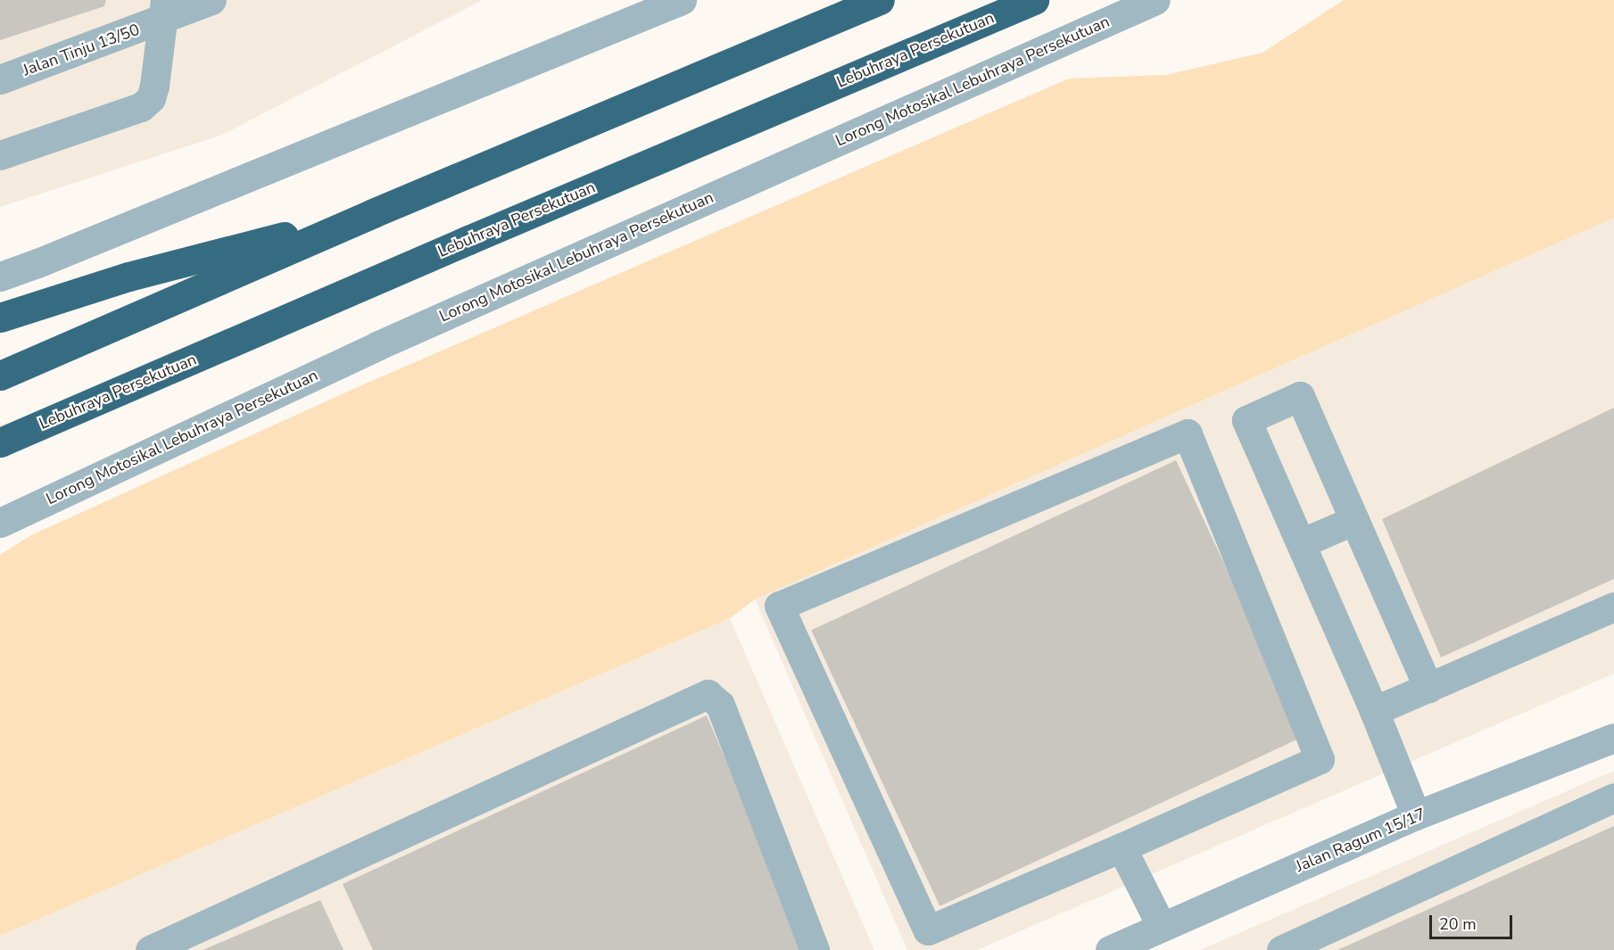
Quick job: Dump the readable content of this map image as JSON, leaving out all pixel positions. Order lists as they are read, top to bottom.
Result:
{
  "streets": {
    "highway": ["Lebuhraya Persekutuan"],
    "street": ["Jalan Tinju 13/50", "Lorong Motosikal Lebuhraya Persekutuan", "Jalan Ragum 15/17"]
  },
  "scale_bar": "20 m"
}
